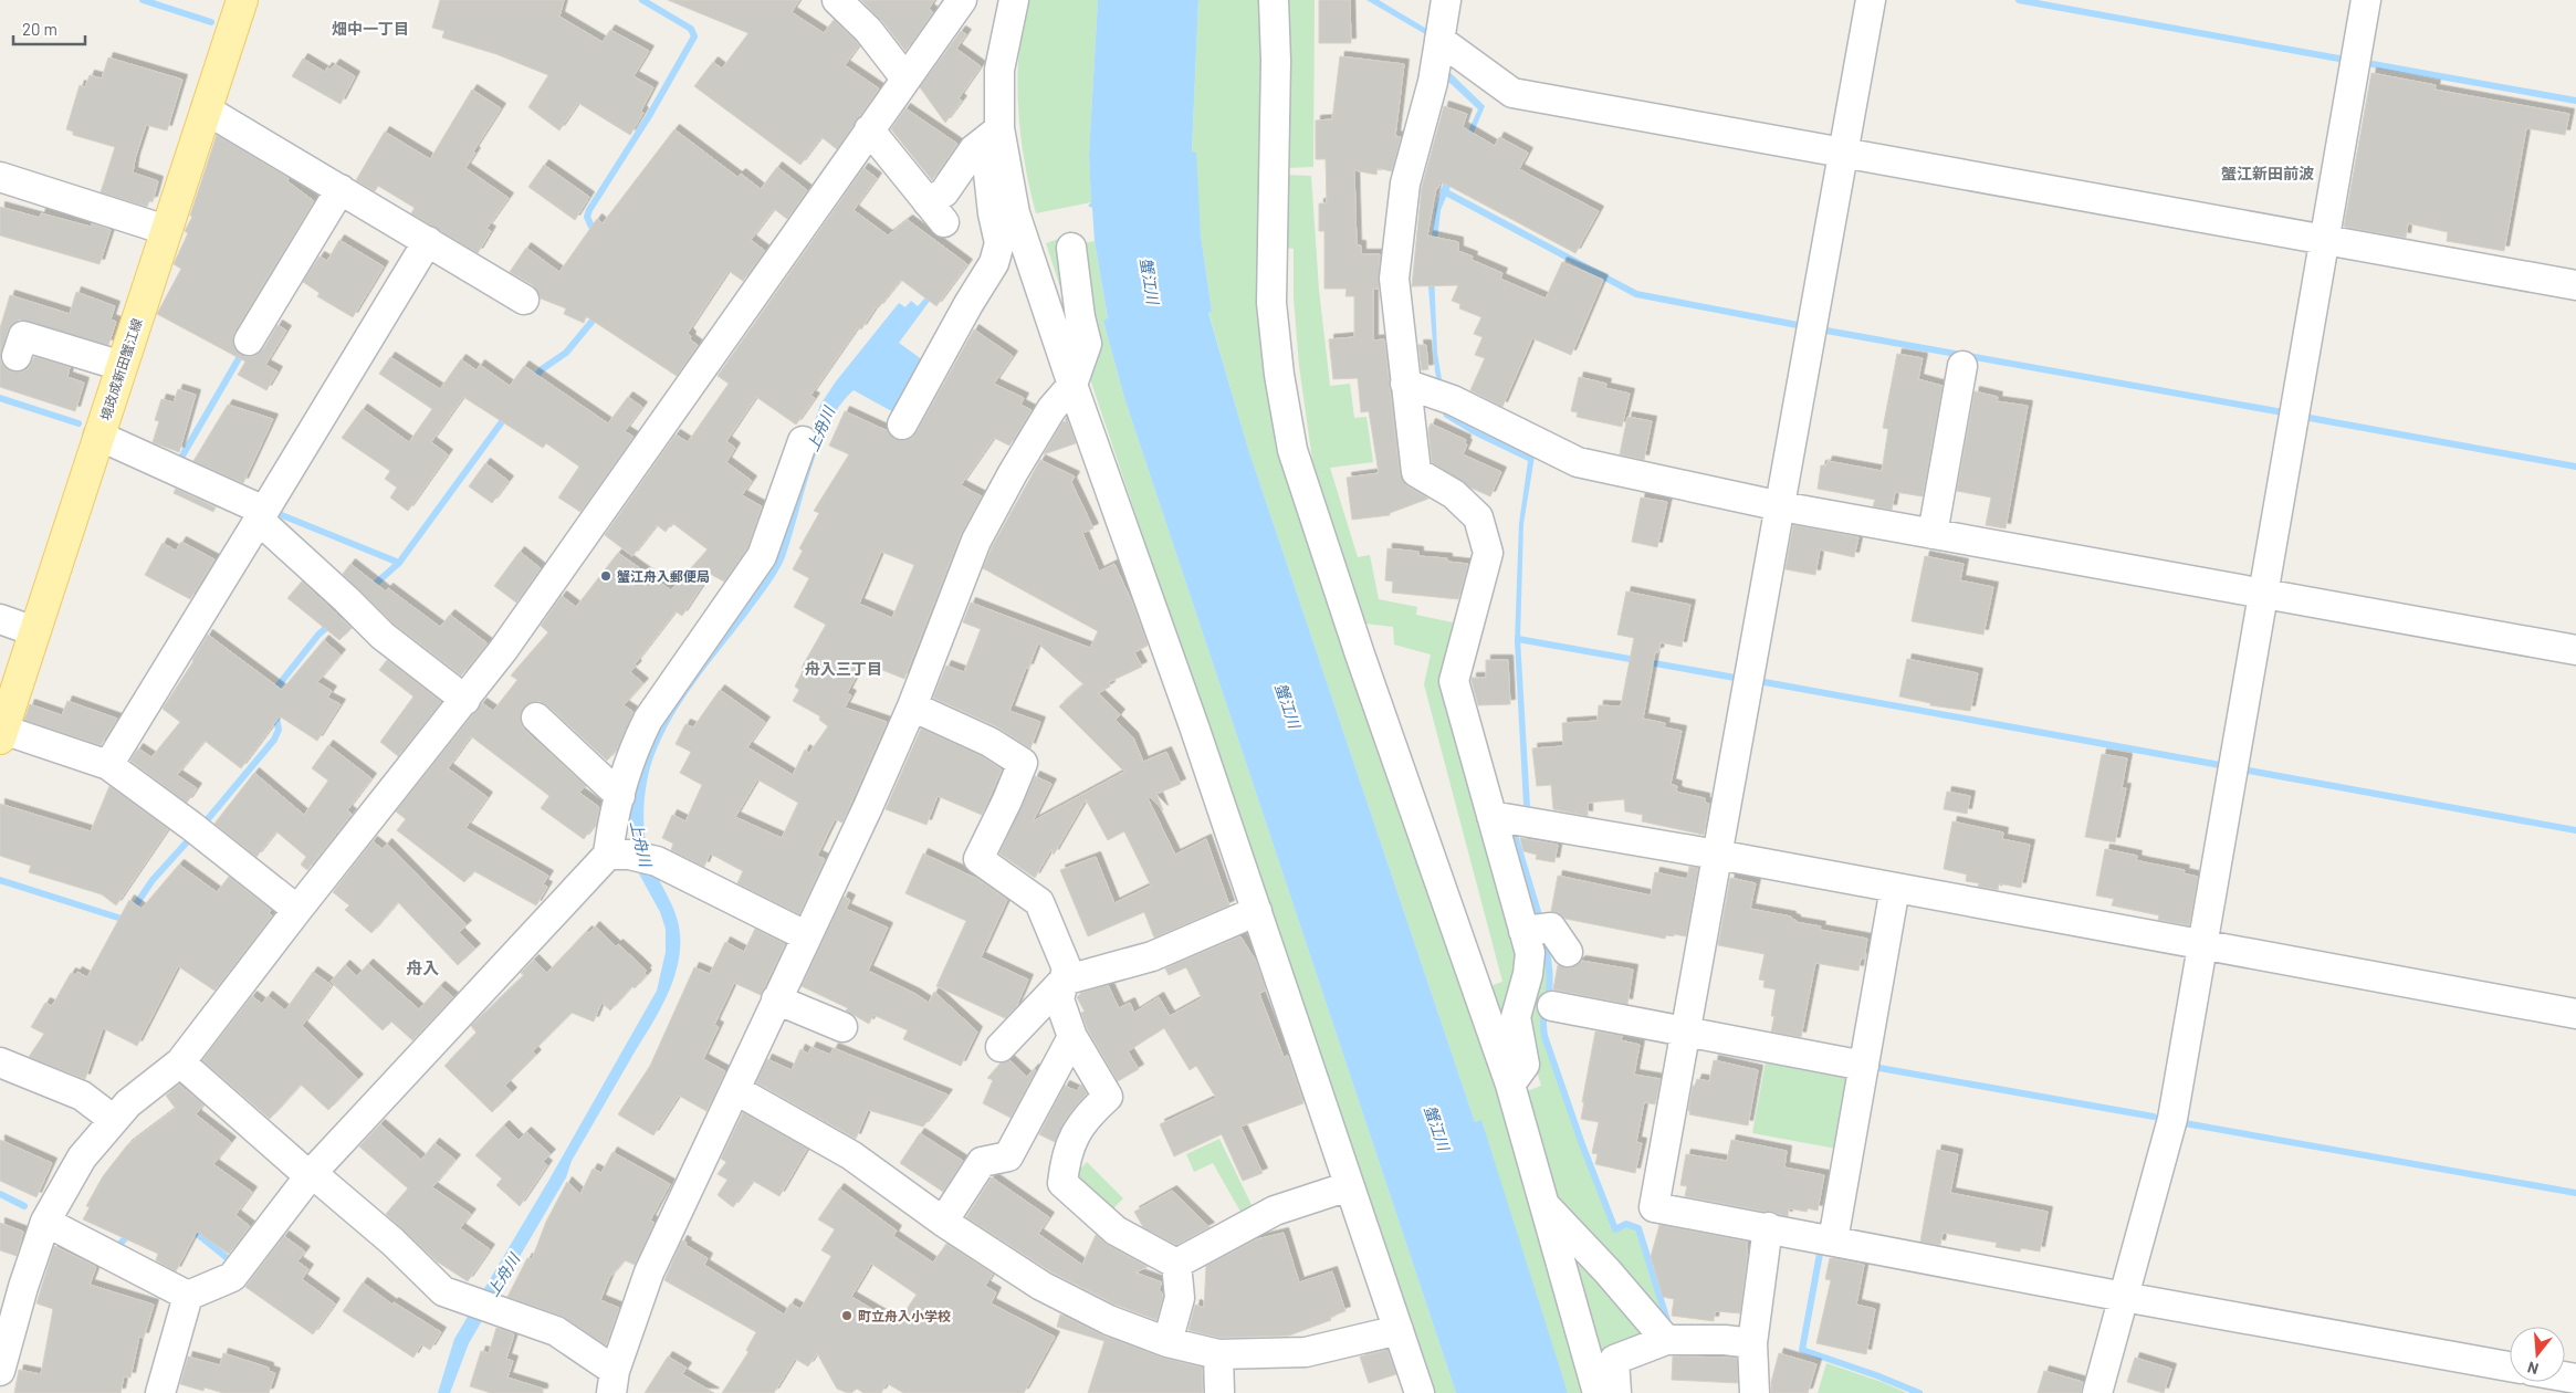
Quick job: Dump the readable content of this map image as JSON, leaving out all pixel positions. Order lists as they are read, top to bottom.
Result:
{
  "streets": {
    "main road": ["境政成新田蟹江線"]
  },
  "districts": [
    "畑中一丁目",
    "蟹江新田前波",
    "舟入三丁目",
    "舟入"
  ],
  "water": ["蟹江川", "上舟川"],
  "places": ["蟹江舟入郵便局", "町立舟入小学校"],
  "scale_bar": "20 m",
  "north": "bottom"
}
